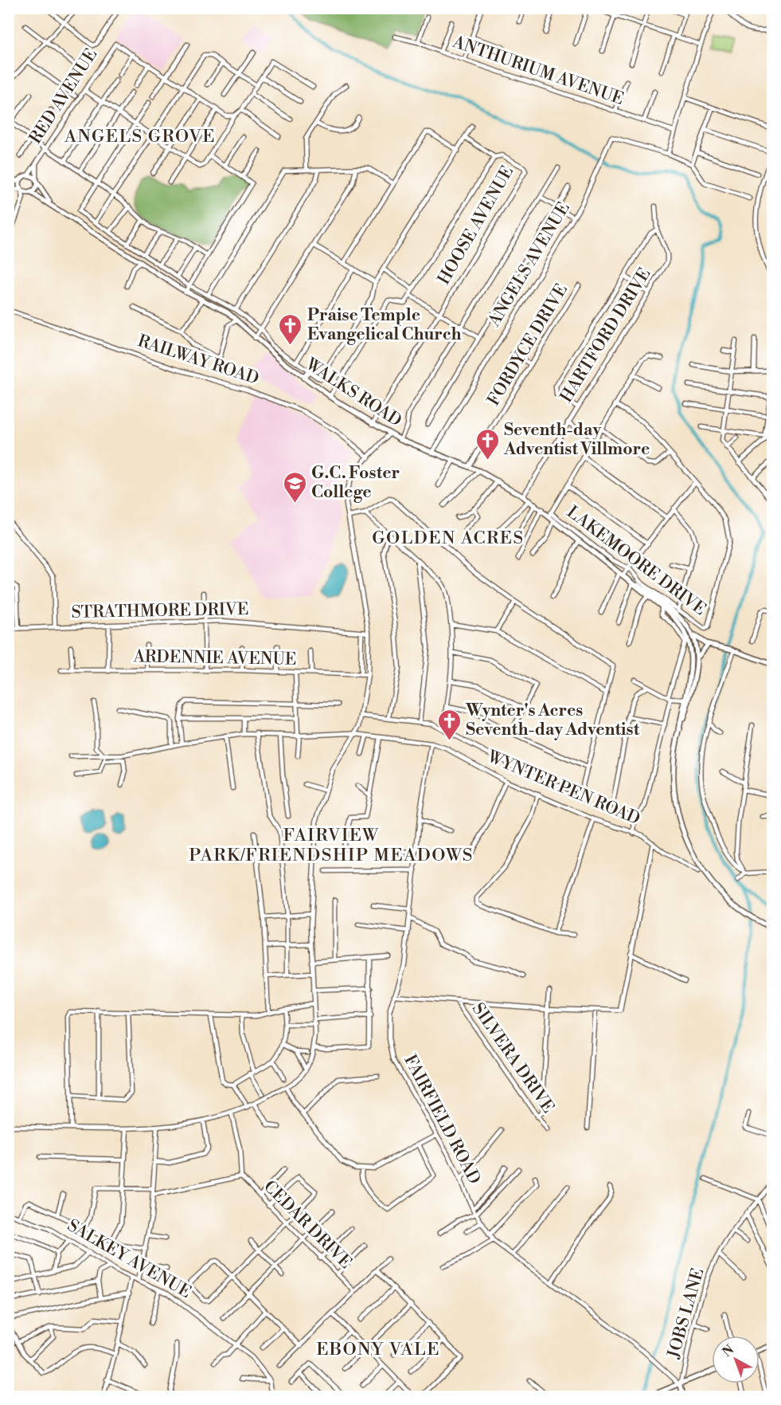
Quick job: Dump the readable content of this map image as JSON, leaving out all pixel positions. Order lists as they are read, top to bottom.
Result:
{
  "streets": {
    "main road": ["WALKS ROAD"],
    "street": [
      "ANTHURIUM AVENUE",
      "RED AVENUE",
      "HOOSE AVENUE",
      "ANGELS AVENUE",
      "HARTFORD DRIVE",
      "FORDYCE DRIVE",
      "RAILWAY ROAD",
      "LAKEMOORE DRIVE",
      "STRATHMORE DRIVE",
      "ARDENNIE AVENUE",
      "WYNTER PEN ROAD",
      "SILVERA DRIVE",
      "FAIRFIELD ROAD",
      "CEDAR DRIVE",
      "SALKEY AVENUE",
      "JOBS LANE"
    ]
  },
  "crossings": [
    ["RED AVENUE", "WALKS ROAD"],
    ["HOOSE AVENUE", "WALKS ROAD"],
    ["ANGELS AVENUE", "WALKS ROAD"],
    ["HARTFORD DRIVE", "WALKS ROAD"],
    ["FORDYCE DRIVE", "WALKS ROAD"],
    ["WALKS ROAD", "LAKEMOORE DRIVE"],
    ["WYNTER PEN ROAD", "FAIRFIELD ROAD"],
    ["FAIRFIELD ROAD", "JOBS LANE"]
  ],
  "districts": [
    "ANGELS GROVE",
    "GOLDEN ACRES",
    "FAIRVIEW PARK/FRIENDSHIP MEADOWS",
    "EBONY VALE"
  ],
  "places": {
    "church": ["Praise Temple Evangelical Church", "Seventh-day Adventist Villmore", "Wynter's Acres Seventh-day Adventist"],
    "school or university": ["G.C. Foster College"]
  },
  "north": "top left"
}
